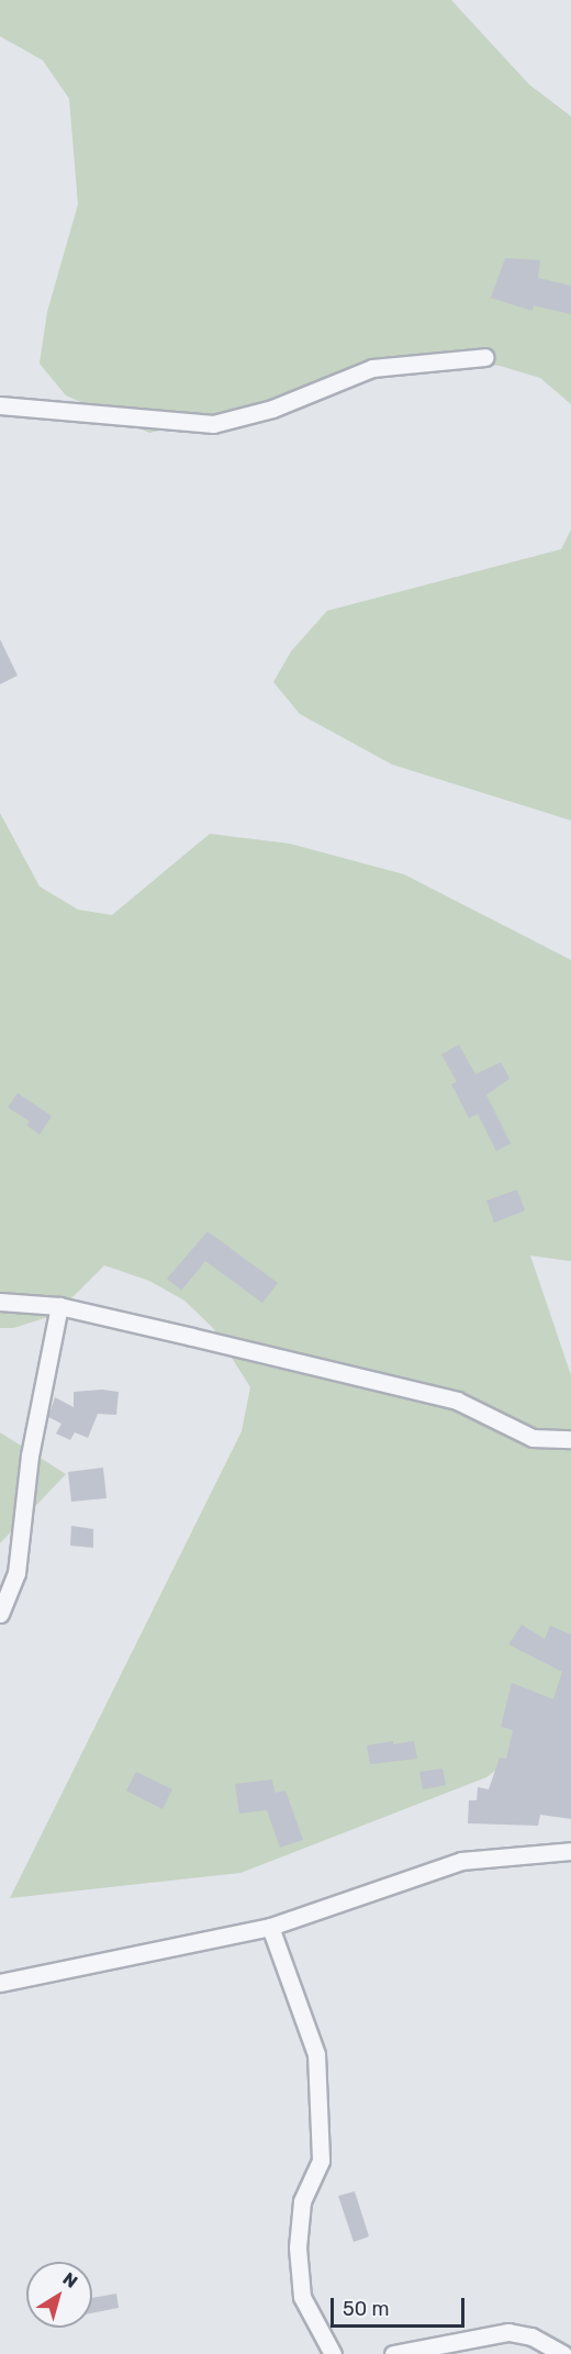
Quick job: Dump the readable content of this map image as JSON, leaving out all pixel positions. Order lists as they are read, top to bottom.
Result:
{
  "scale_bar": "50 m",
  "north": "top right"
}
